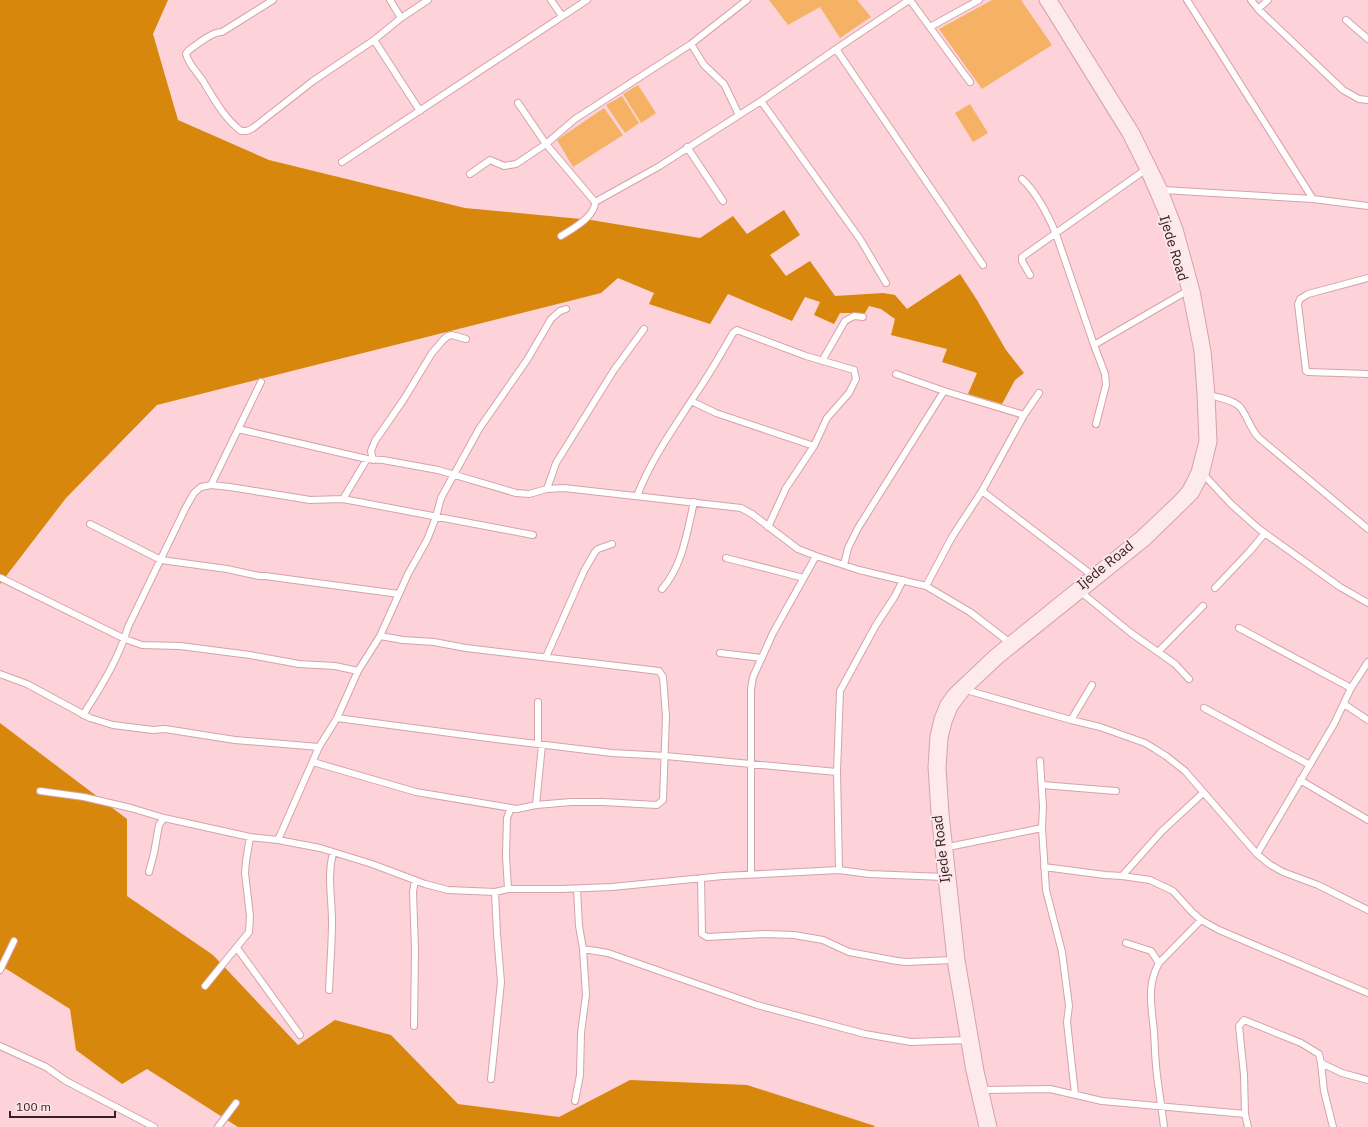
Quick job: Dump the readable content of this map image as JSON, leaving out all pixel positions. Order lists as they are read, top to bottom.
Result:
{
  "streets": {
    "main road": ["Ijede Road"]
  },
  "scale_bar": "100 m"
}
